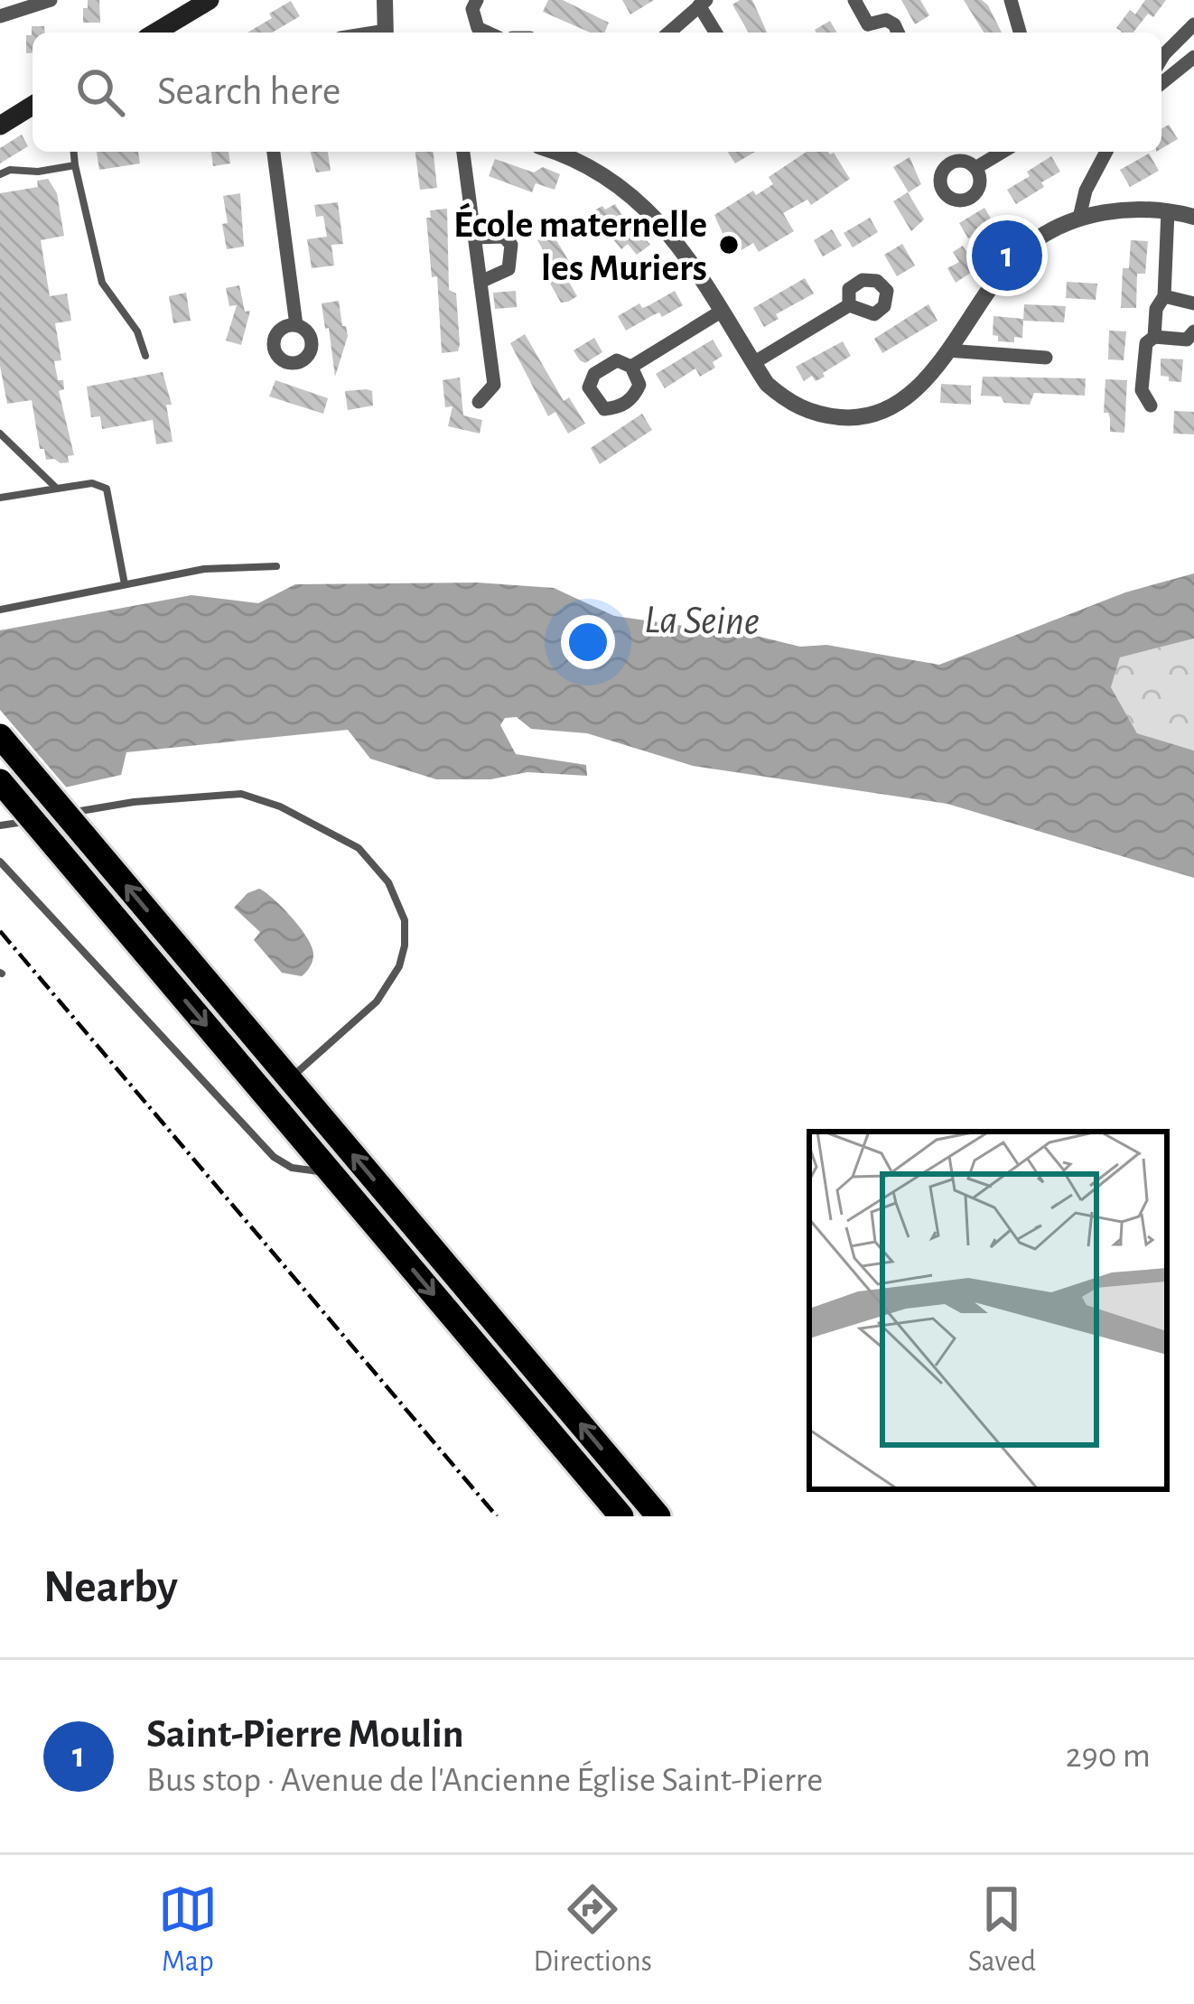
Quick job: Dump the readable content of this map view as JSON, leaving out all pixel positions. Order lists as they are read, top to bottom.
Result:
{
  "water": ["La Seine"],
  "places": ["École maternelle les Muriers"],
  "page": {
    "search": "Search here",
    "pins": "1",
    "heading": "Nearby",
    "list": [
      {
        "mark": "1",
        "name": "Saint-Pierre Moulin",
        "note": "Bus stop · Avenue de l'Ancienne Église Saint-Pierre",
        "value": "290 m"
      }
    ],
    "nav": ["Map", "Directions", "Saved"]
  }
}
